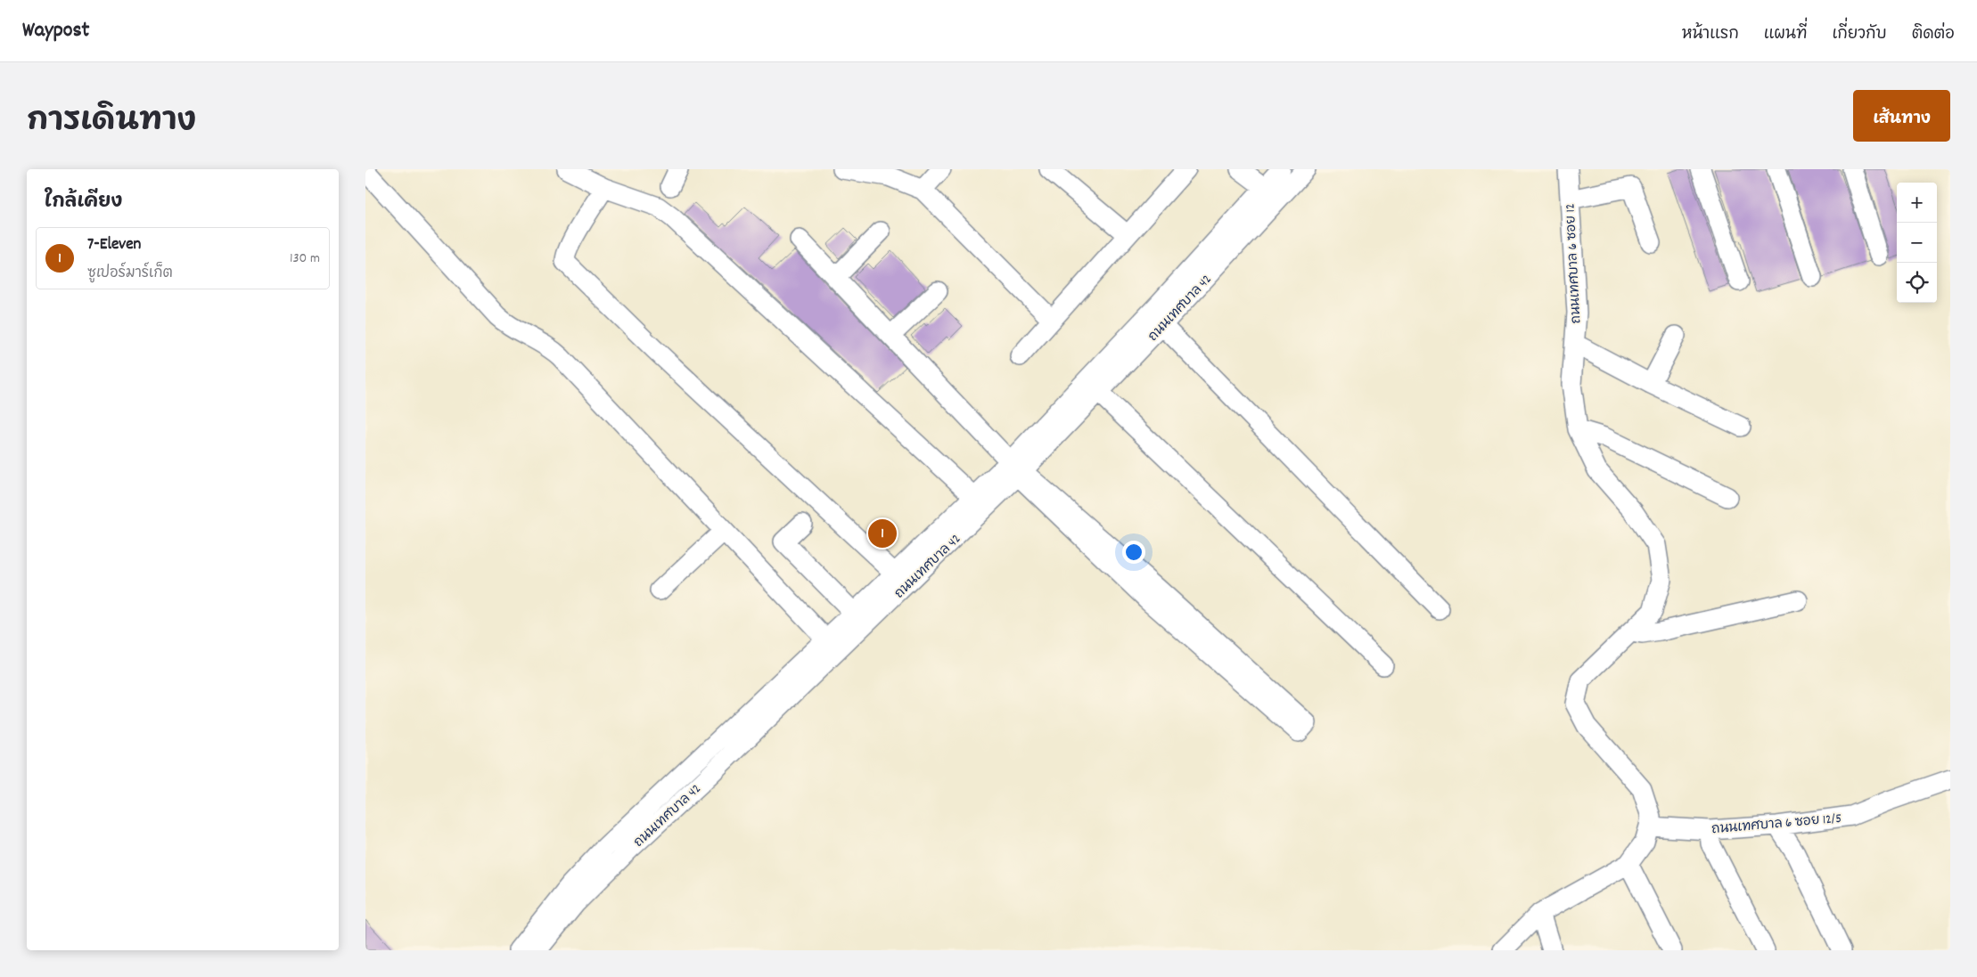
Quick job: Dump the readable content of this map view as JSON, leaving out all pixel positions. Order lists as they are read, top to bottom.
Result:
{
  "streets": {
    "street": ["ถนนเทศบาล 6 ซอย 12", "ถนนเทศบาล 42", "ถนนเทศบาล 6 ซอย 12/5"]
  },
  "crossings": [
    ["ถนนเทศบาล 6 ซอย 12", "ถนนเทศบาล 6 ซอย 12/5"]
  ],
  "page": {
    "header": "Waypost",
    "nav": [
      "หน้าแรก",
      "แผนที่",
      "เกี่ยวกับ",
      "ติดต่อ"
    ],
    "title": "การเดินทาง",
    "buttons": "เส้นทาง",
    "heading": "ใกล้เคียง",
    "map_buttons": ["+", "−"],
    "list": [
      {
        "mark": "1",
        "name": "7-Eleven",
        "note": "ซูเปอร์มาร์เก็ต",
        "value": "130 m"
      }
    ],
    "pins": "1"
  }
}
